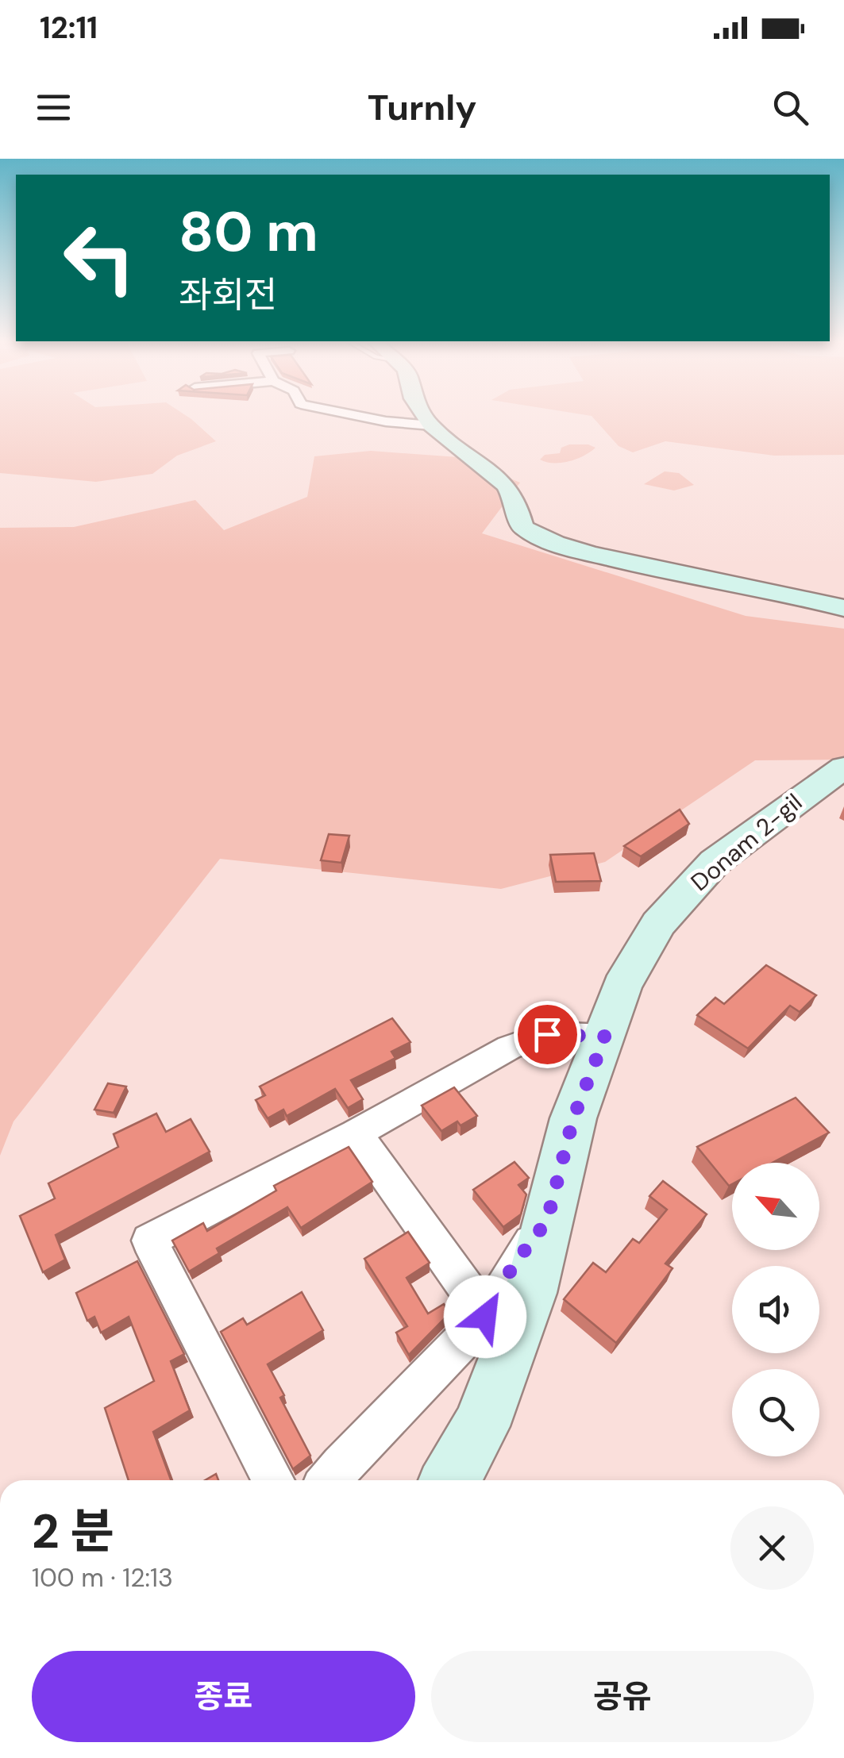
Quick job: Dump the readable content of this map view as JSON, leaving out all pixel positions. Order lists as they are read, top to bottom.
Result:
{
  "streets": {
    "main road": ["Donam 2-gil"]
  },
  "north": "top left",
  "page": {
    "status": "12:11",
    "header": "Turnly",
    "turn": ["80 m", "좌회전"],
    "heading": ["2 분", "100 m · 12:13"],
    "buttons": ["종료", "공유"]
  }
}
